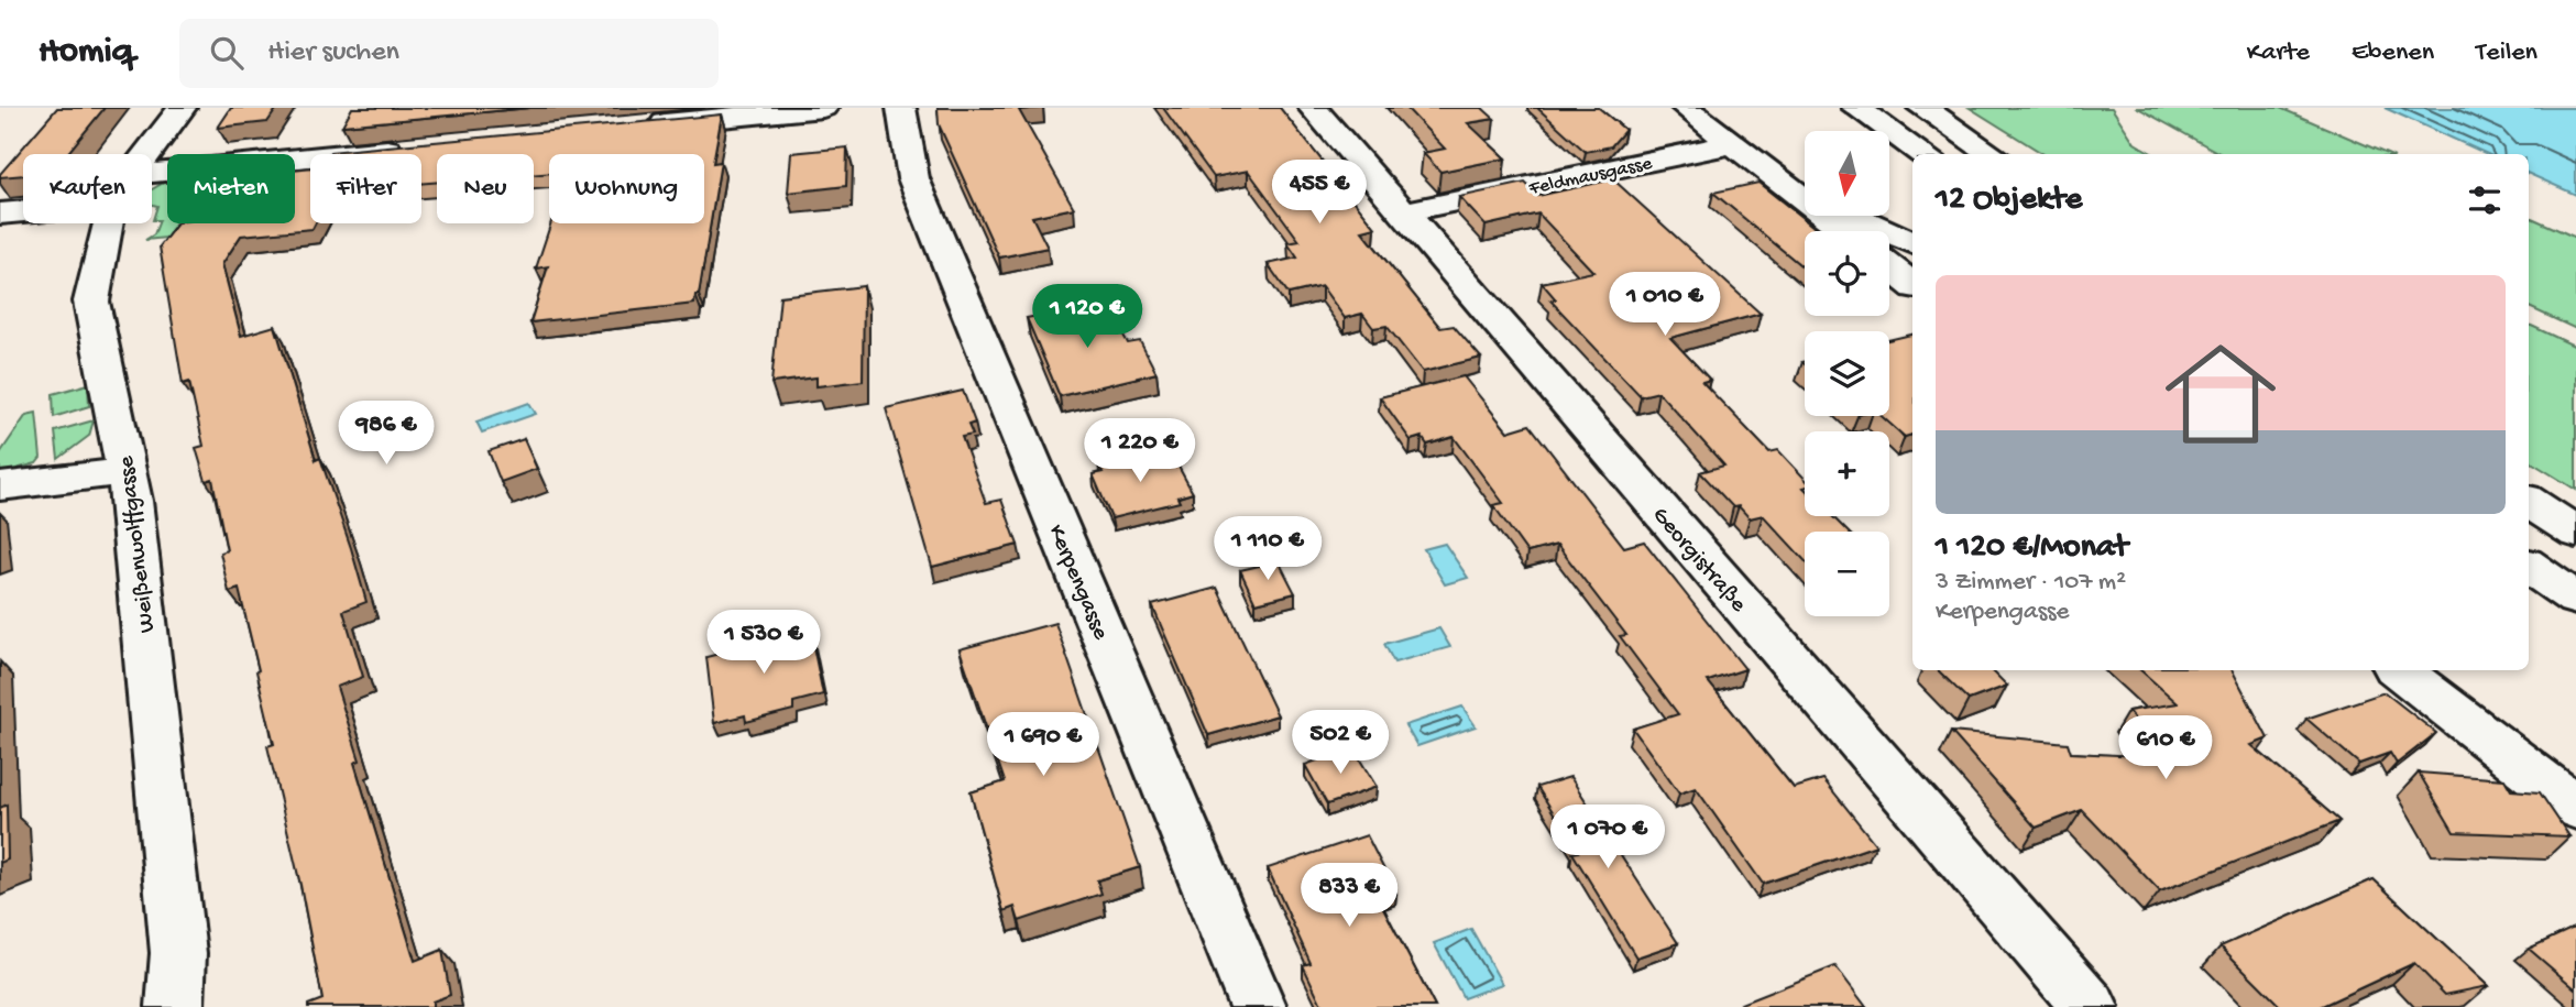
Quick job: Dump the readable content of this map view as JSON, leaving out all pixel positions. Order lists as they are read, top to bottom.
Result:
{
  "streets": {
    "main road": [
      "Feldmausgasse",
      "Weißenwolffgasse",
      "Georgistraße",
      "Kerpengasse"
    ]
  },
  "crossings": [
    ["Feldmausgasse", "Georgistraße"]
  ],
  "north": "bottom",
  "page": {
    "header": "Homiq",
    "search": "Hier suchen",
    "nav": ["Karte", "Ebenen", "Teilen"],
    "map_buttons": ["+", "−"],
    "chip": [
      "Kaufen",
      "Mieten",
      "Filter",
      "Neu",
      "Wohnung"
    ],
    "heading": "12 Objekte",
    "price": [
      "455 €",
      "1 010 €",
      "1 120 €",
      "986 €",
      "1 220 €",
      "1 110 €",
      "1 530 €",
      "502 €",
      "1 690 €",
      "610 €",
      "1 070 €",
      "833 €"
    ],
    "list": [
      {
        "name": "1 120 €/Monat",
        "note": "3 Zimmer · 107 m² · Kerpengasse"
      }
    ]
  }
}
